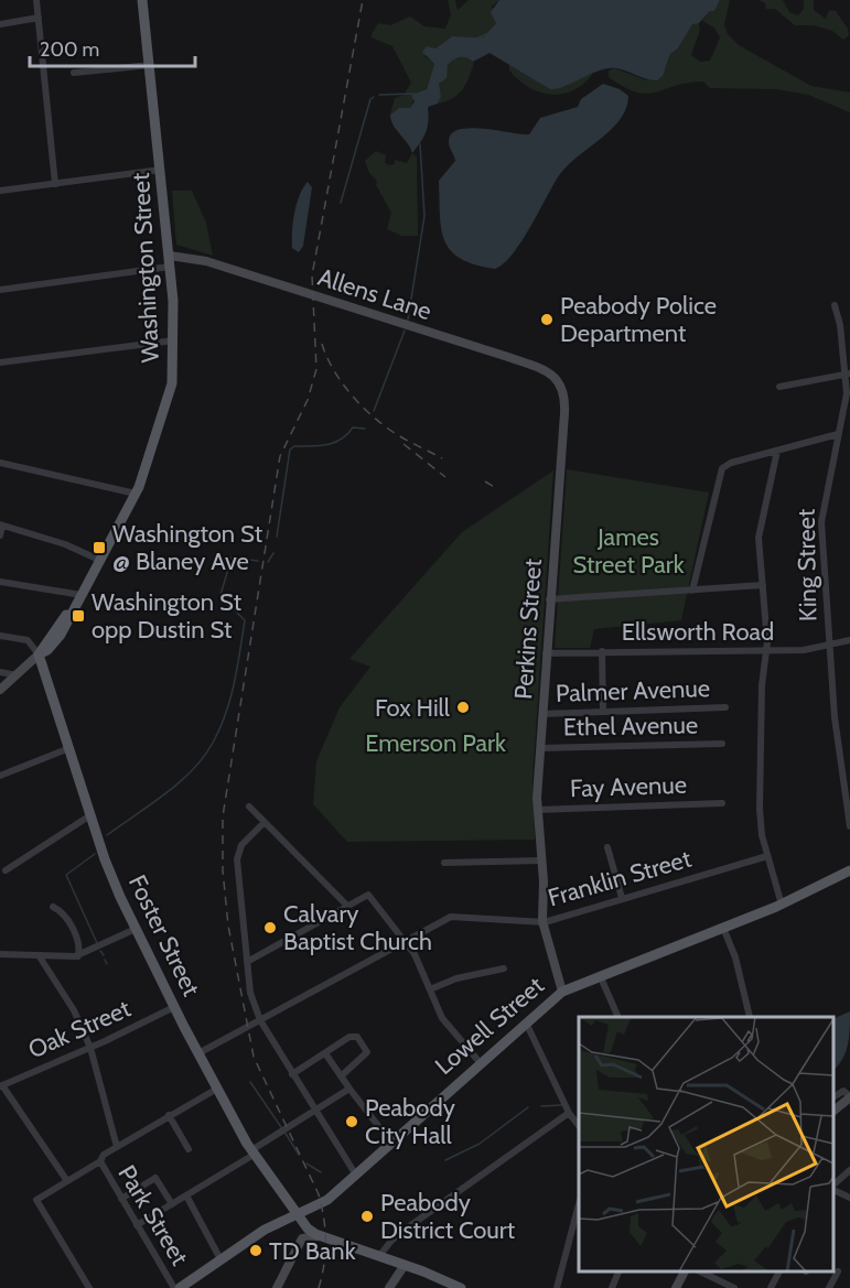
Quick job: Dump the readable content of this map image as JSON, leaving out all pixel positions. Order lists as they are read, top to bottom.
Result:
{
  "streets": {
    "main road": ["Washington Street", "Foster Street", "Lowell Street"],
    "street": [
      "Allens Lane",
      "King Street",
      "Perkins Street",
      "Ellsworth Road",
      "Palmer Avenue",
      "Ethel Avenue",
      "Fay Avenue",
      "Franklin Street",
      "Oak Street",
      "Park Street"
    ]
  },
  "crossings": [
    ["Washington Street", "Allens Lane"],
    ["Washington Street", "Foster Street"],
    ["Allens Lane", "Perkins Street"],
    ["King Street", "Ellsworth Road"],
    ["Perkins Street", "Ellsworth Road"],
    ["Perkins Street", "Palmer Avenue"],
    ["Perkins Street", "Ethel Avenue"],
    ["Perkins Street", "Fay Avenue"],
    ["Perkins Street", "Franklin Street"],
    ["Perkins Street", "Lowell Street"],
    ["Franklin Street", "Foster Street"],
    ["Foster Street", "Lowell Street"],
    ["Foster Street", "Oak Street"],
    ["Lowell Street", "Park Street"]
  ],
  "parks": ["James Street Park", "Emerson Park"],
  "places": {
    "other": [
      "Peabody Police Department",
      "Fox Hill",
      "Calvary Baptist Church",
      "Peabody City Hall",
      "Peabody District Court",
      "TD Bank"
    ],
    "transit": ["Washington St @ Blaney Ave", "Washington St opp Dustin St"]
  },
  "scale_bar": "200 m"
}
